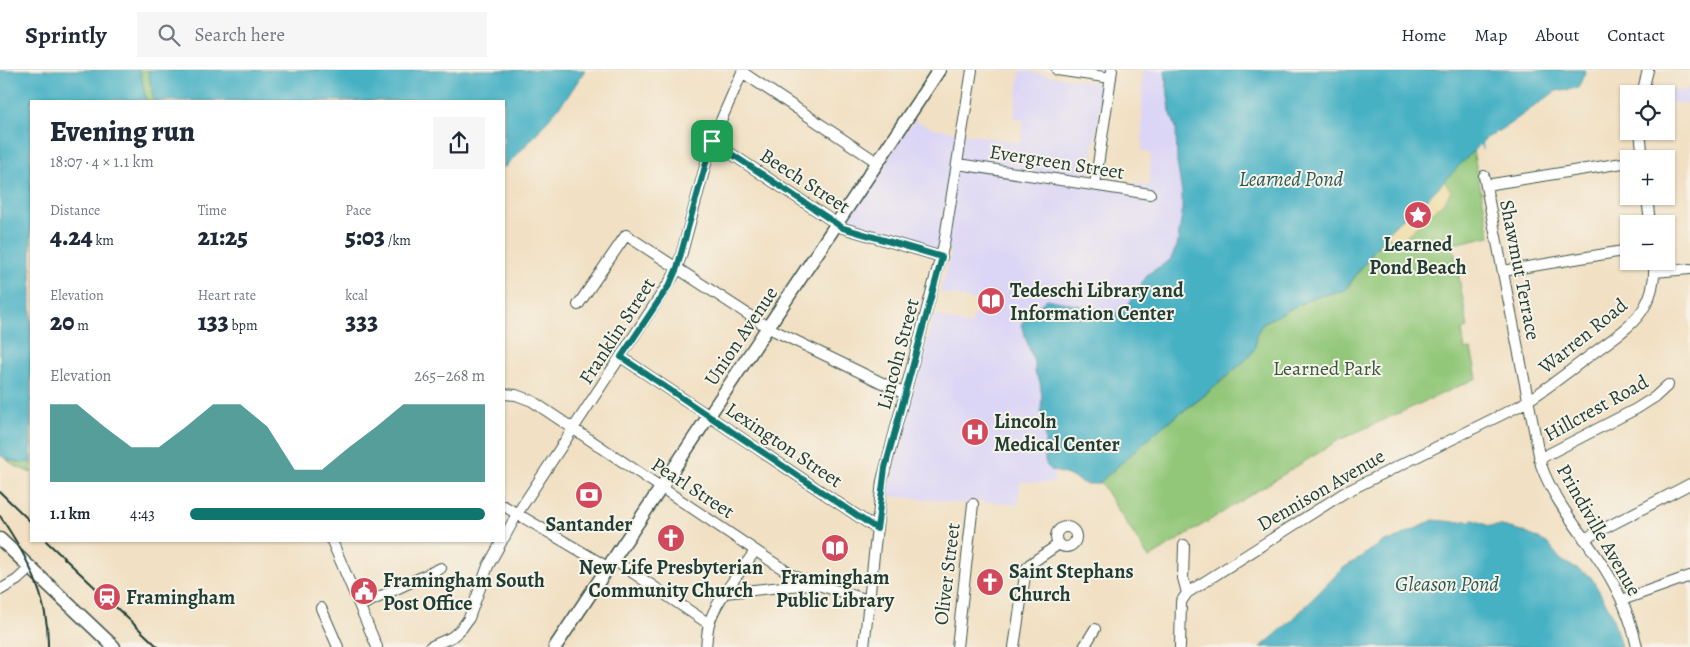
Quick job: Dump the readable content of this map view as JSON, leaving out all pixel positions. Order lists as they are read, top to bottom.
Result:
{
  "streets": {
    "main road": ["Union Avenue"],
    "street": [
      "Evergreen Street",
      "Beech Street",
      "Shawmut Terrace",
      "Franklin Street",
      "Warren Road",
      "Lincoln Street",
      "Hillcrest Road",
      "Lexington Street",
      "Pearl Street",
      "Dennison Avenue",
      "Prindiville Avenue",
      "Oliver Street"
    ]
  },
  "crossings": [
    ["Evergreen Street", "Lincoln Street"],
    ["Beech Street", "Franklin Street"],
    ["Beech Street", "Union Avenue"],
    ["Beech Street", "Lincoln Street"],
    ["Shawmut Terrace", "Warren Road"],
    ["Shawmut Terrace", "Dennison Avenue"],
    ["Shawmut Terrace", "Prindiville Avenue"],
    ["Franklin Street", "Lexington Street"],
    ["Franklin Street", "Pearl Street"],
    ["Union Avenue", "Lexington Street"],
    ["Union Avenue", "Pearl Street"],
    ["Warren Road", "Dennison Avenue"],
    ["Warren Road", "Prindiville Avenue"],
    ["Lincoln Street", "Lexington Street"],
    ["Lincoln Street", "Pearl Street"],
    ["Hillcrest Road", "Prindiville Avenue"],
    ["Dennison Avenue", "Prindiville Avenue"]
  ],
  "water": ["Learned Pond", "Gleason Pond"],
  "parks": ["Learned Park"],
  "places": {
    "place": ["Learned Pond Beach"],
    "library": ["Tedeschi Library and Information Center", "Framingham Public Library"],
    "hospital": ["Lincoln Medical Center"],
    "bank": ["Santander"],
    "church": ["New Life Presbyterian Community Church", "Saint Stephans Church"],
    "public building": ["Framingham South Post Office"],
    "station": ["Framingham"]
  },
  "page": {
    "header": "Sprintly",
    "search": "Search here",
    "nav": [
      "Home",
      "Map",
      "About",
      "Contact"
    ],
    "map_buttons": ["+", "−"],
    "heading": ["Evening run", "18:07 · 4 × 1.1 km"],
    "stats": [
      ["Distance", "4.24 km"],
      ["Time", "21:25"],
      ["Pace", "5:03 /km"],
      ["Elevation", "20 m"],
      ["Heart rate", "133 bpm"],
      ["kcal", "333"]
    ],
    "chart": ["Elevation", "265–268 m"],
    "list": [
      {
        "name": "1.1 km",
        "note": "4:43"
      }
    ]
  }
}
